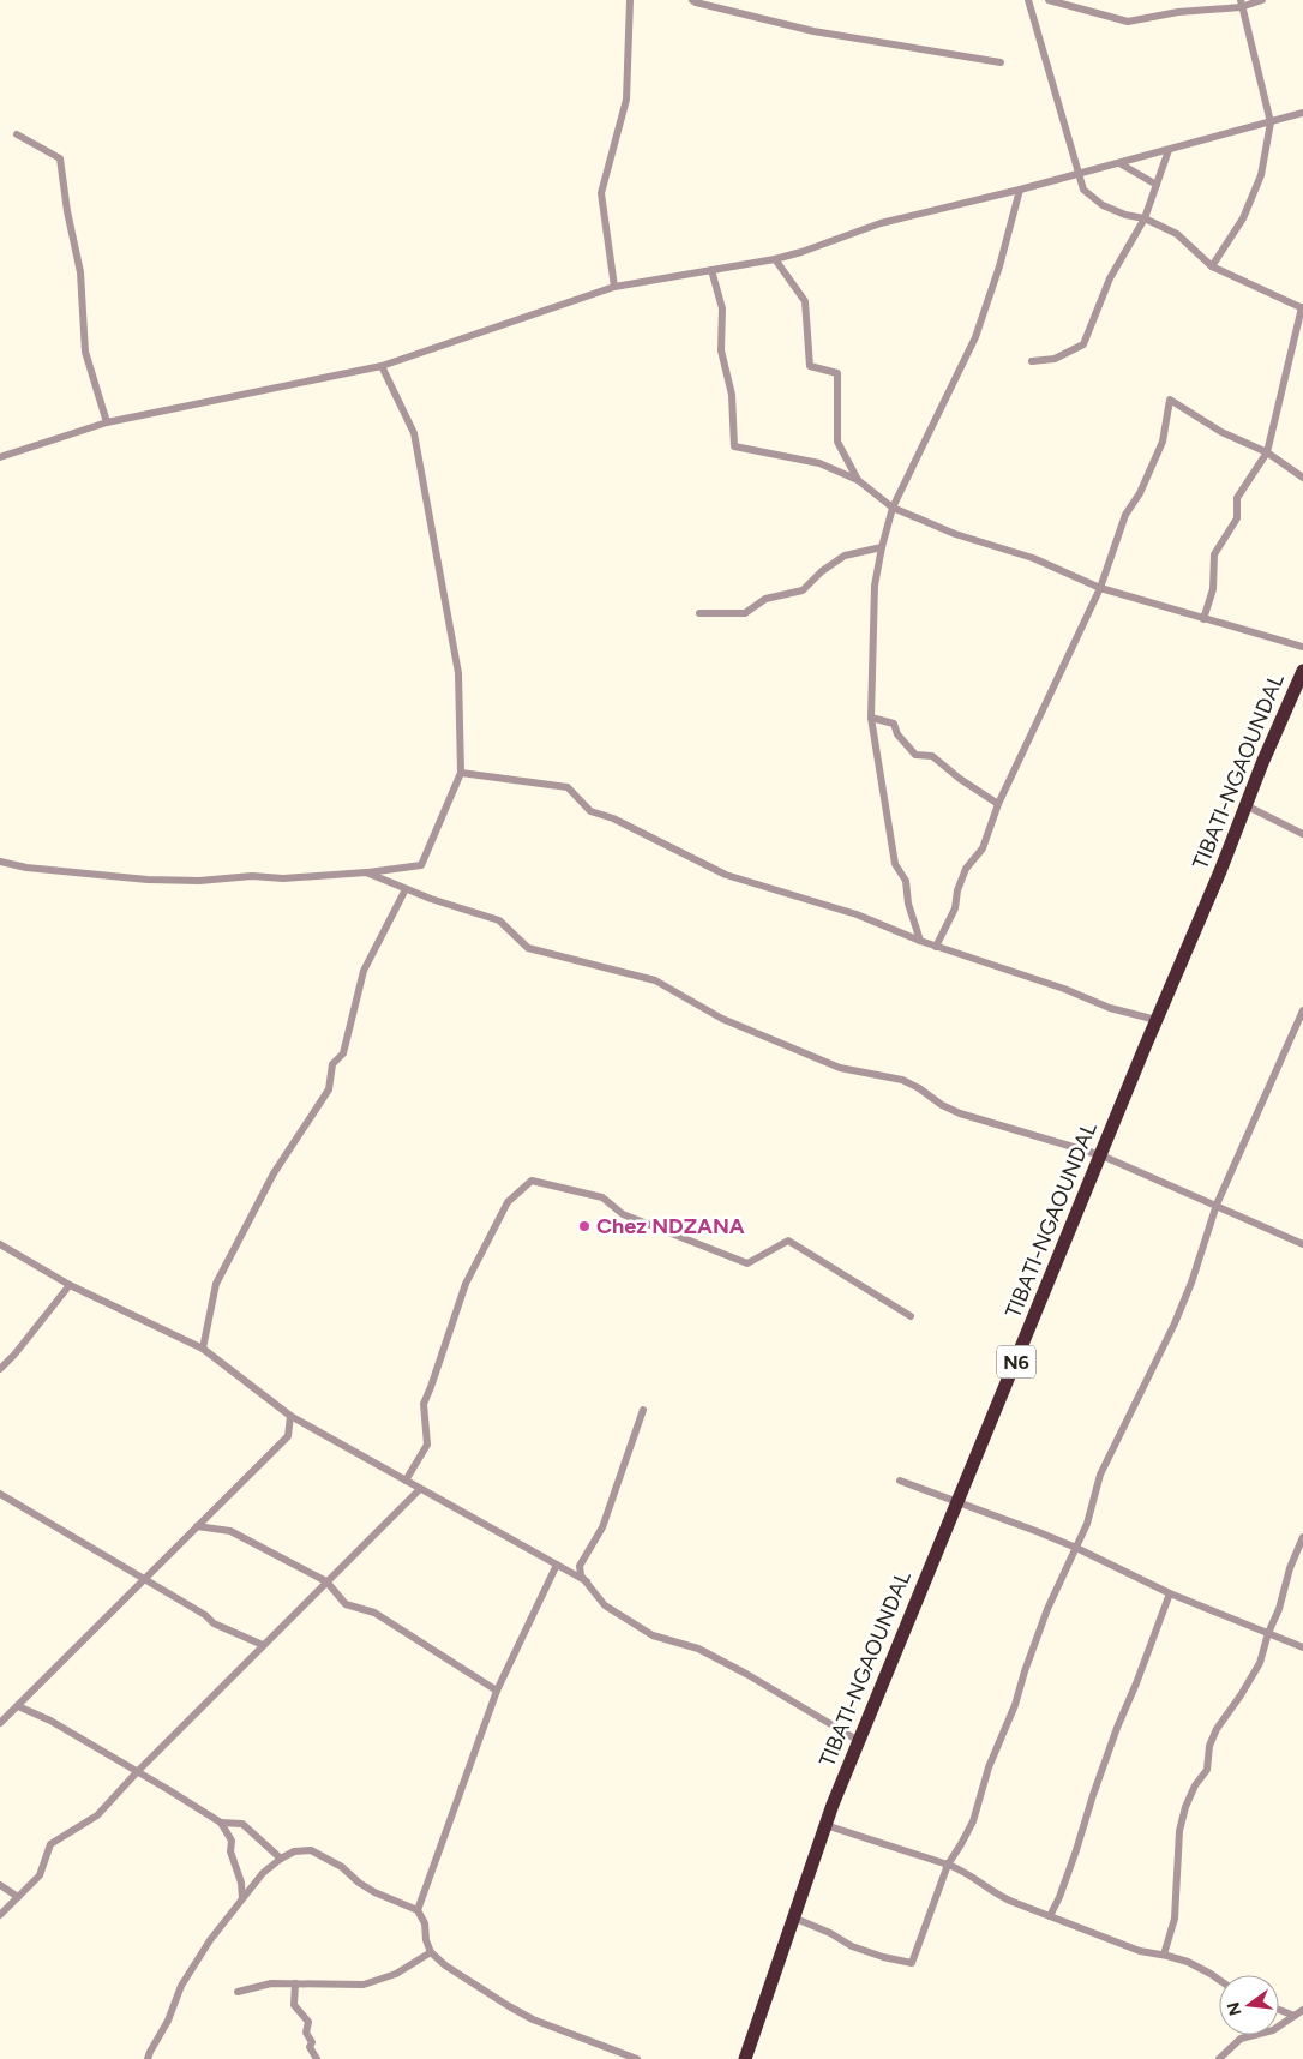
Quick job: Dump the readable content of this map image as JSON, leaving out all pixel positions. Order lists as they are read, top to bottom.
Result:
{
  "streets": {
    "highway": ["TIBATI-NGAOUNDAL", "N6"]
  },
  "places": ["Chez NDZANA"],
  "north": "left"
}
